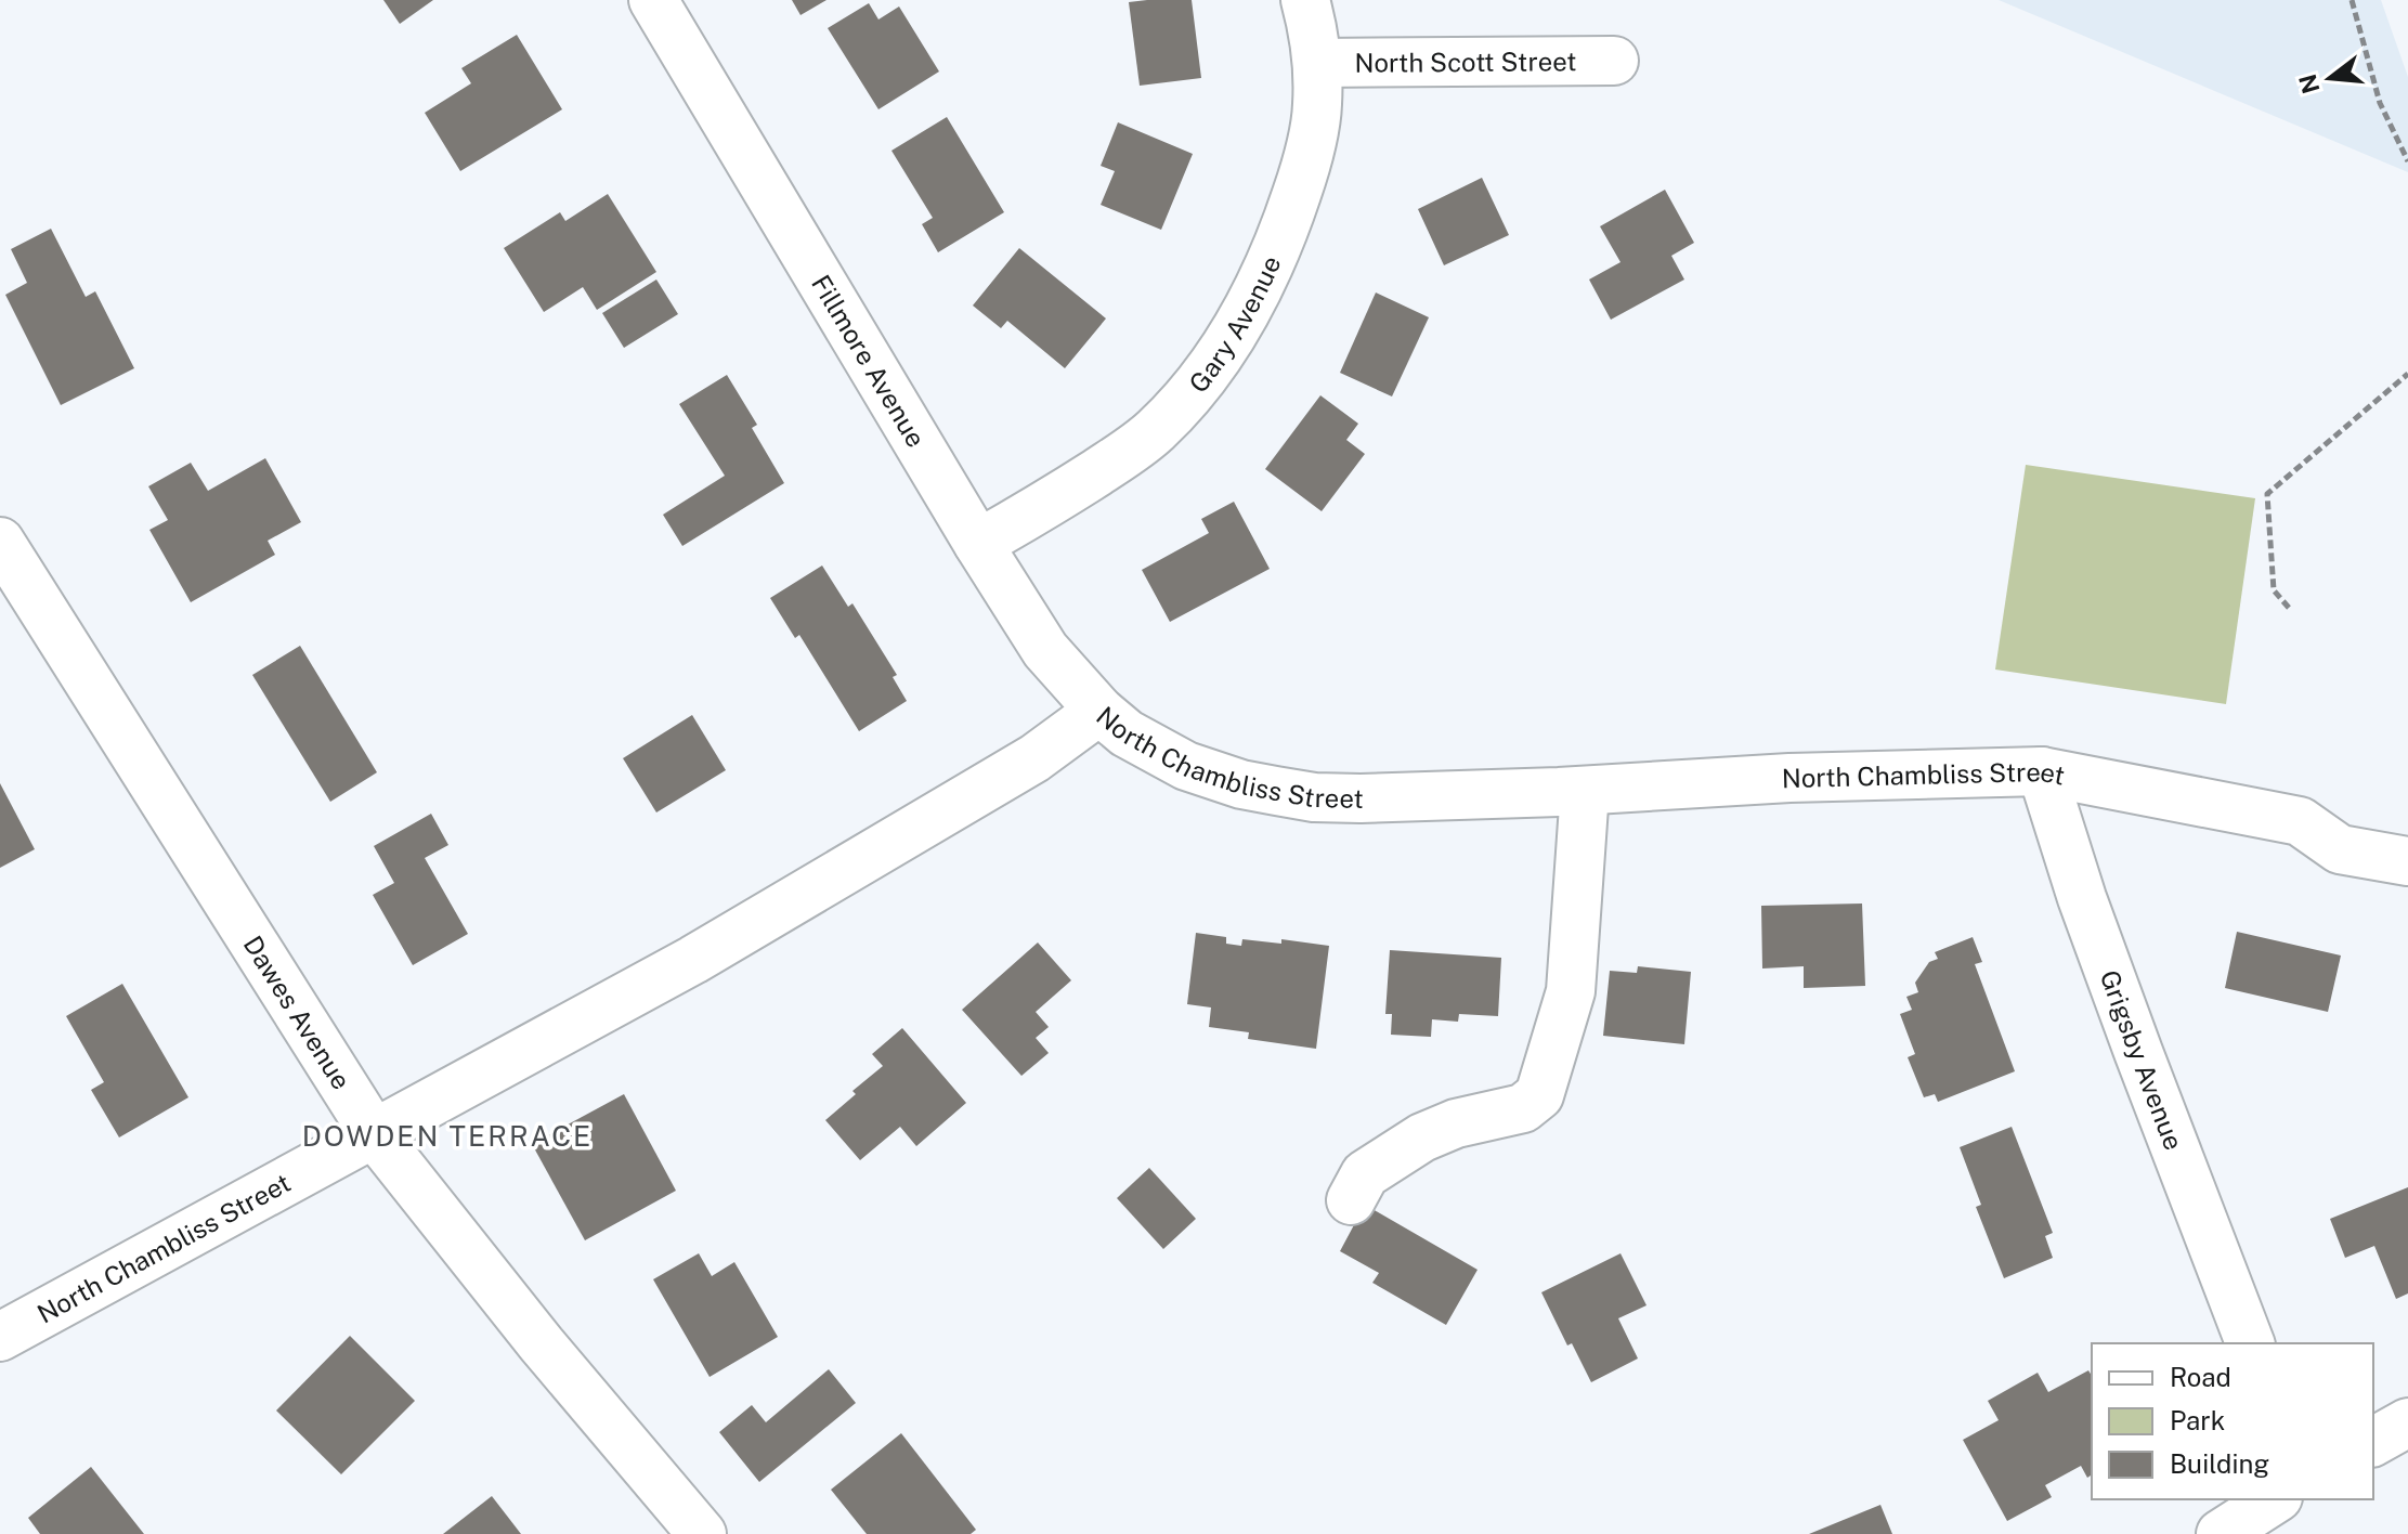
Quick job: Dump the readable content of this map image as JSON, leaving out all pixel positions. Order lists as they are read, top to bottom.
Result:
{
  "streets": {
    "street": [
      "North Scott Street",
      "Gary Avenue",
      "Fillmore Avenue",
      "North Chambliss Street",
      "Dawes Avenue",
      "Grigsby Avenue"
    ]
  },
  "crossings": [
    ["North Scott Street", "Gary Avenue"],
    ["Gary Avenue", "Fillmore Avenue"],
    ["Fillmore Avenue", "North Chambliss Street"],
    ["North Chambliss Street", "Dawes Avenue"],
    ["North Chambliss Street", "Grigsby Avenue"]
  ],
  "districts": ["DOWDEN TERRACE"],
  "legend": ["Road", "Park", "Building"],
  "north": "left"
}
